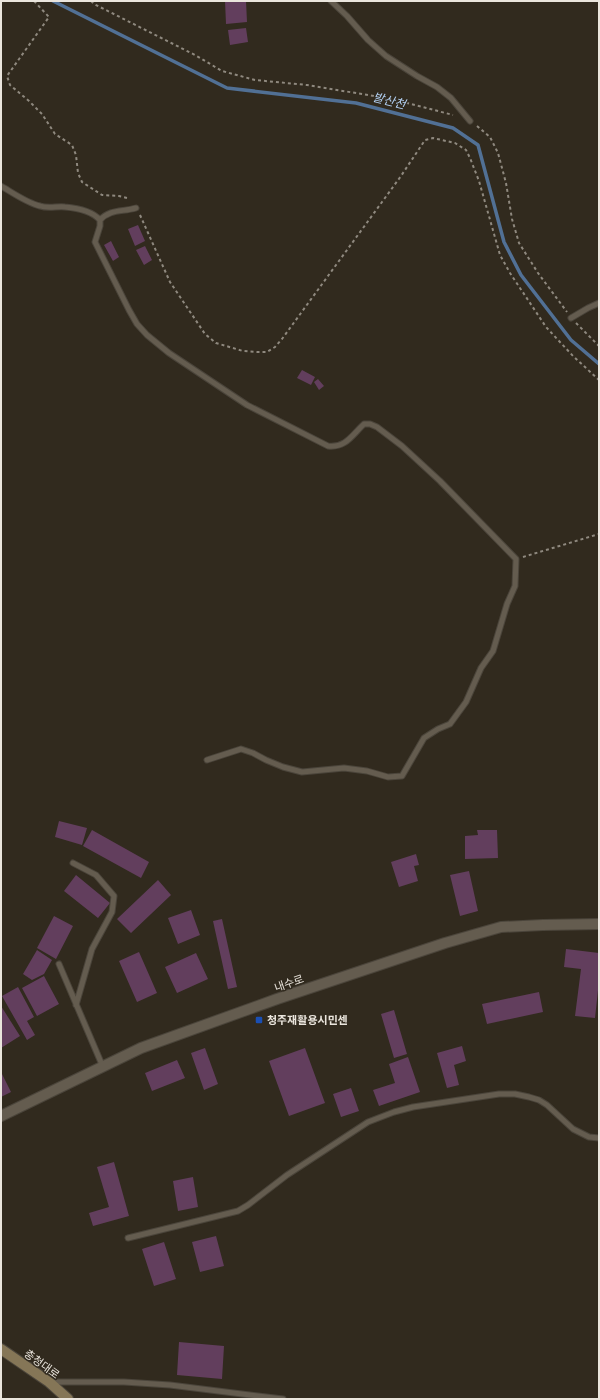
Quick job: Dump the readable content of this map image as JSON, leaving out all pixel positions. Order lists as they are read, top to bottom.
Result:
{
  "streets": {
    "main road": ["충청대로"],
    "street": ["내수로"]
  },
  "water": ["발산천"],
  "places": {
    "transit": ["청주재활용시민센"]
  }
}
